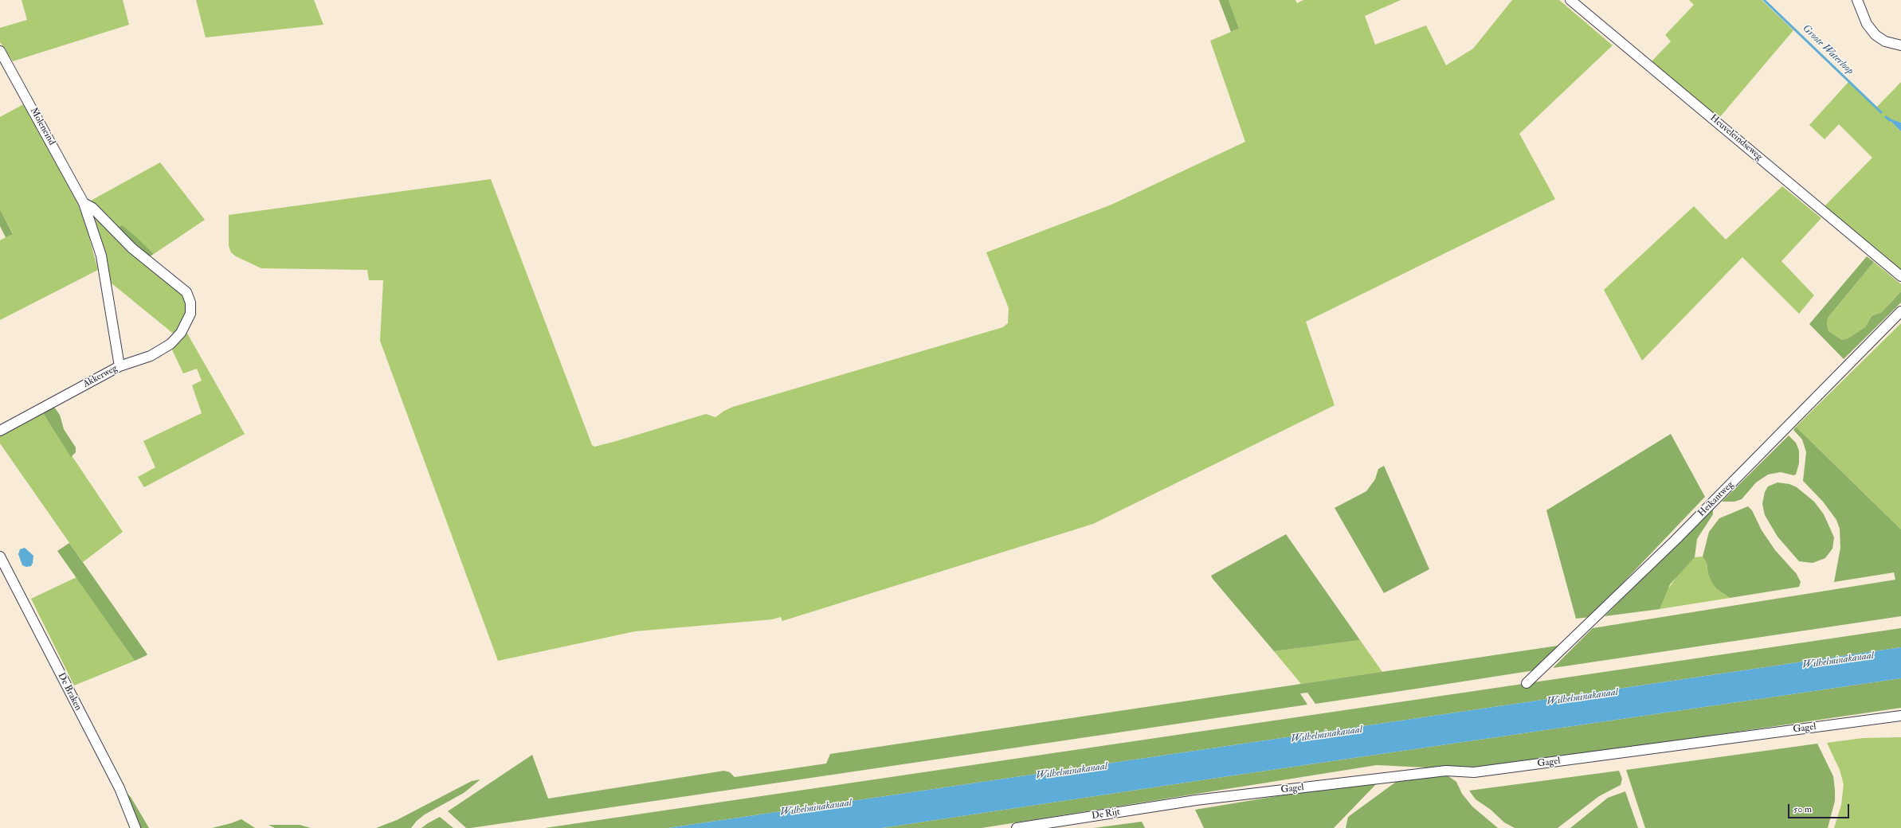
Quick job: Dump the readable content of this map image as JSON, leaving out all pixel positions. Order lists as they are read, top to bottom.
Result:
{
  "streets": {
    "street": [
      "Moleneind",
      "Heuveleindseweg",
      "Akkerweg",
      "Heikantweg",
      "De Braken",
      "Gagel",
      "De Rijt"
    ]
  },
  "crossings": [
    ["Moleneind", "Akkerweg"],
    ["Gagel", "De Rijt"]
  ],
  "water": ["Groote Waterloop", "Wilhelminakanaal"],
  "scale_bar": "50 m"
}
